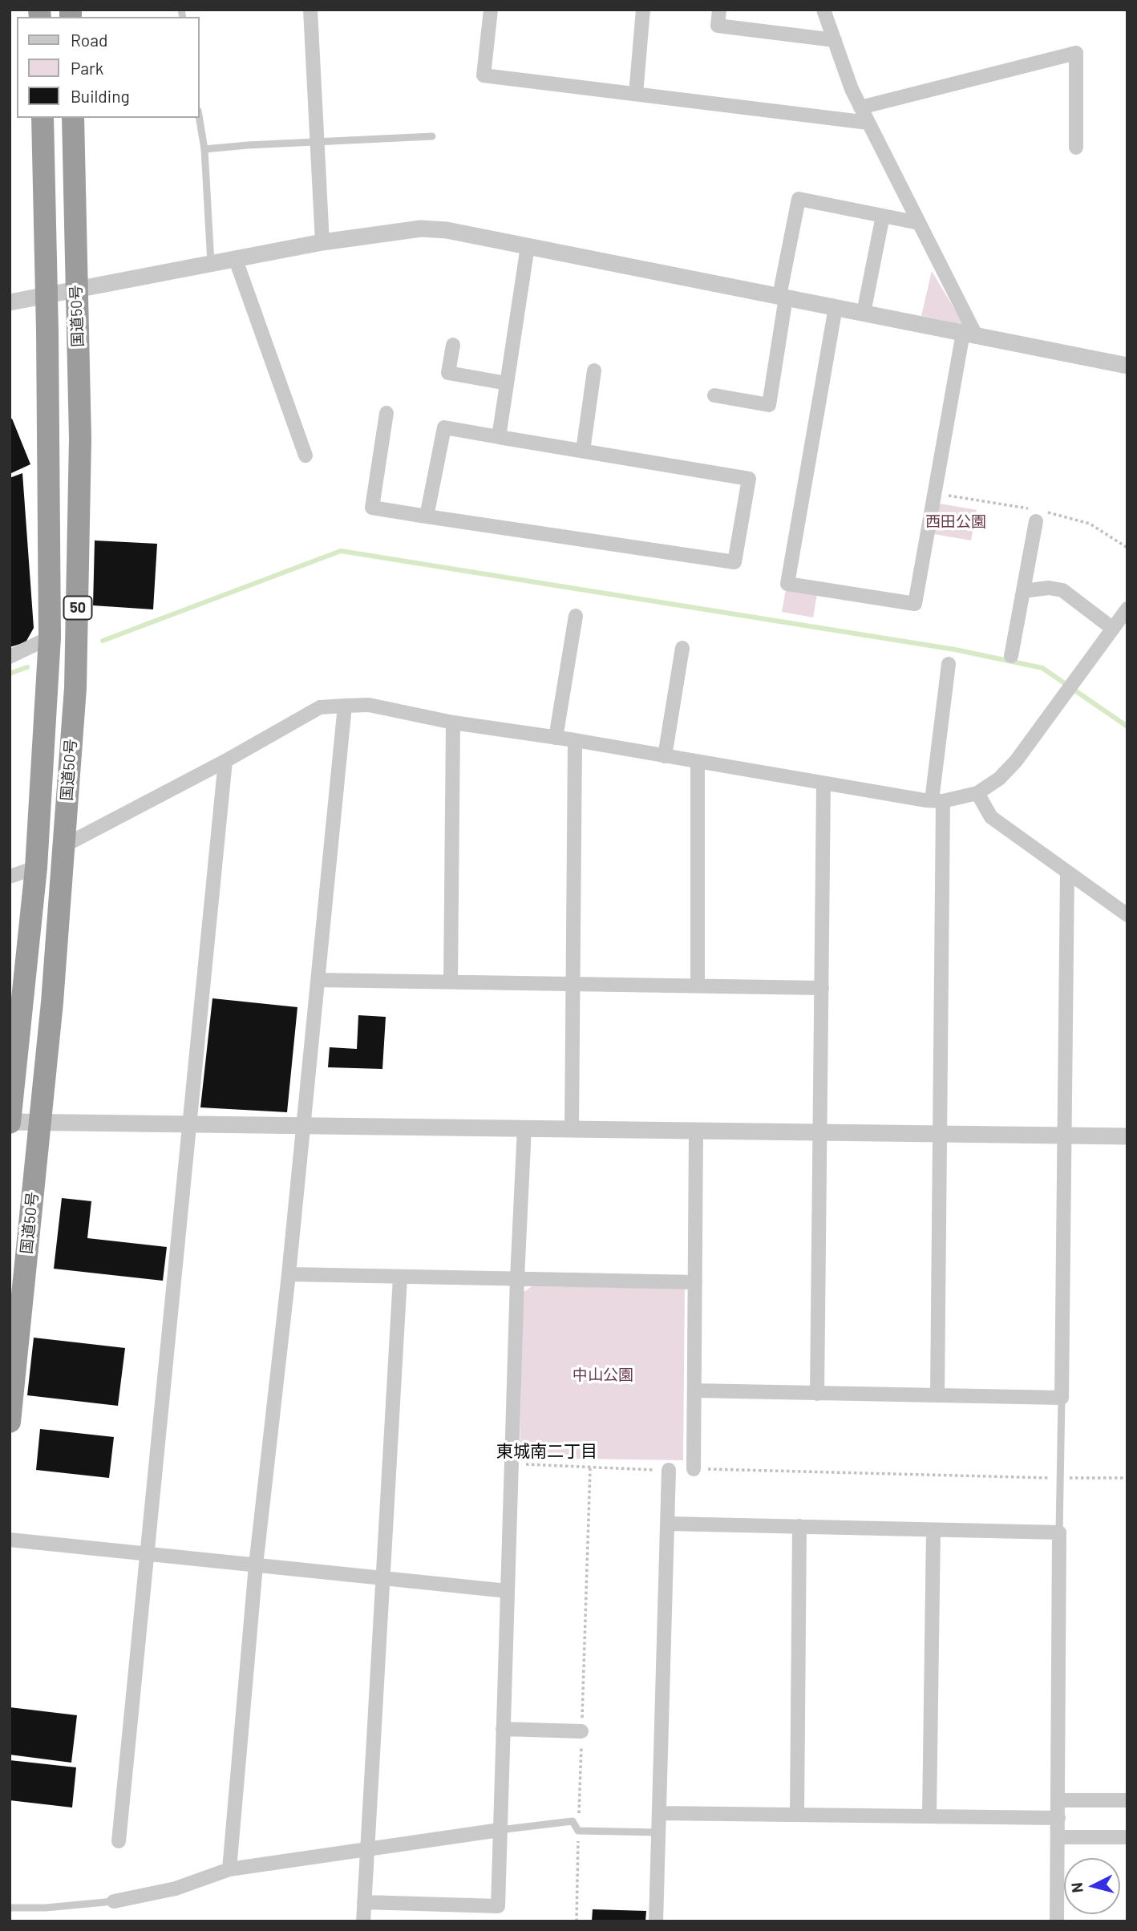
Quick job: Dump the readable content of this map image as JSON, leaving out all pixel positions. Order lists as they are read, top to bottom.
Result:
{
  "streets": {
    "highway": ["国道50号", "50"]
  },
  "districts": ["東城南二丁目"],
  "parks": ["西田公園", "中山公園"],
  "legend": ["Road", "Park", "Building"],
  "north": "left"
}
